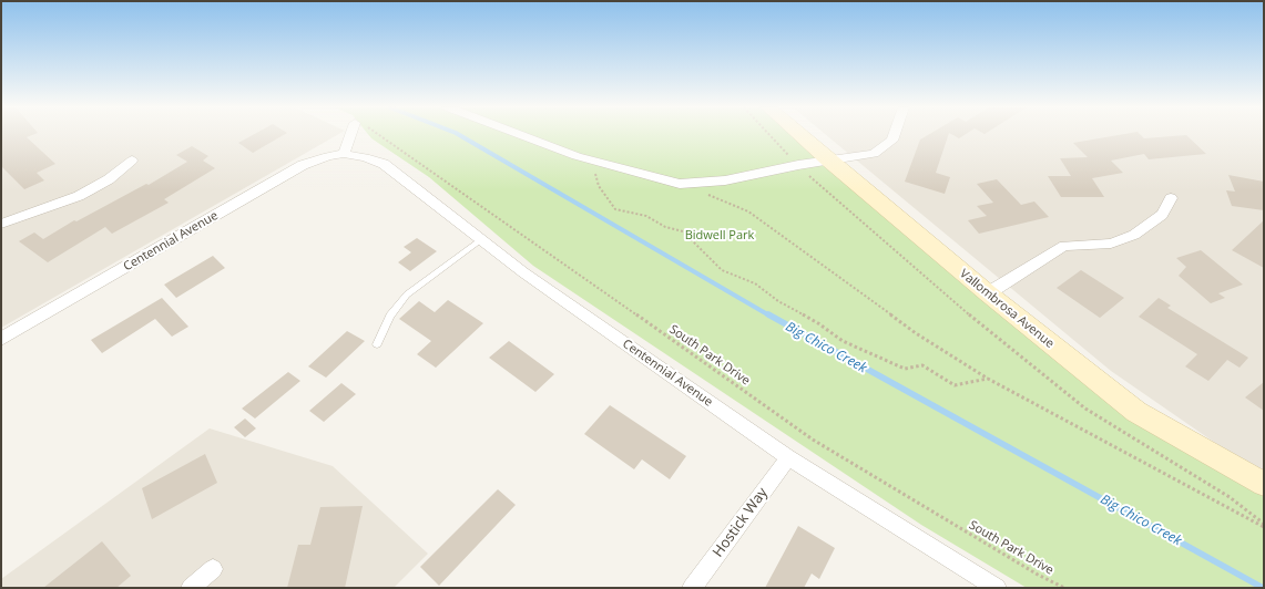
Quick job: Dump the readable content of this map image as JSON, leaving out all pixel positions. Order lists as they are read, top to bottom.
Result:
{
  "streets": {
    "street": ["Centennial Avenue", "Vallombrosa Avenue", "Hostick Way"],
    "path": ["South Park Drive"]
  },
  "crossings": [
    ["Centennial Avenue", "Hostick Way"]
  ],
  "water": ["Big Chico Creek"],
  "parks": ["Bidwell Park"]
}
